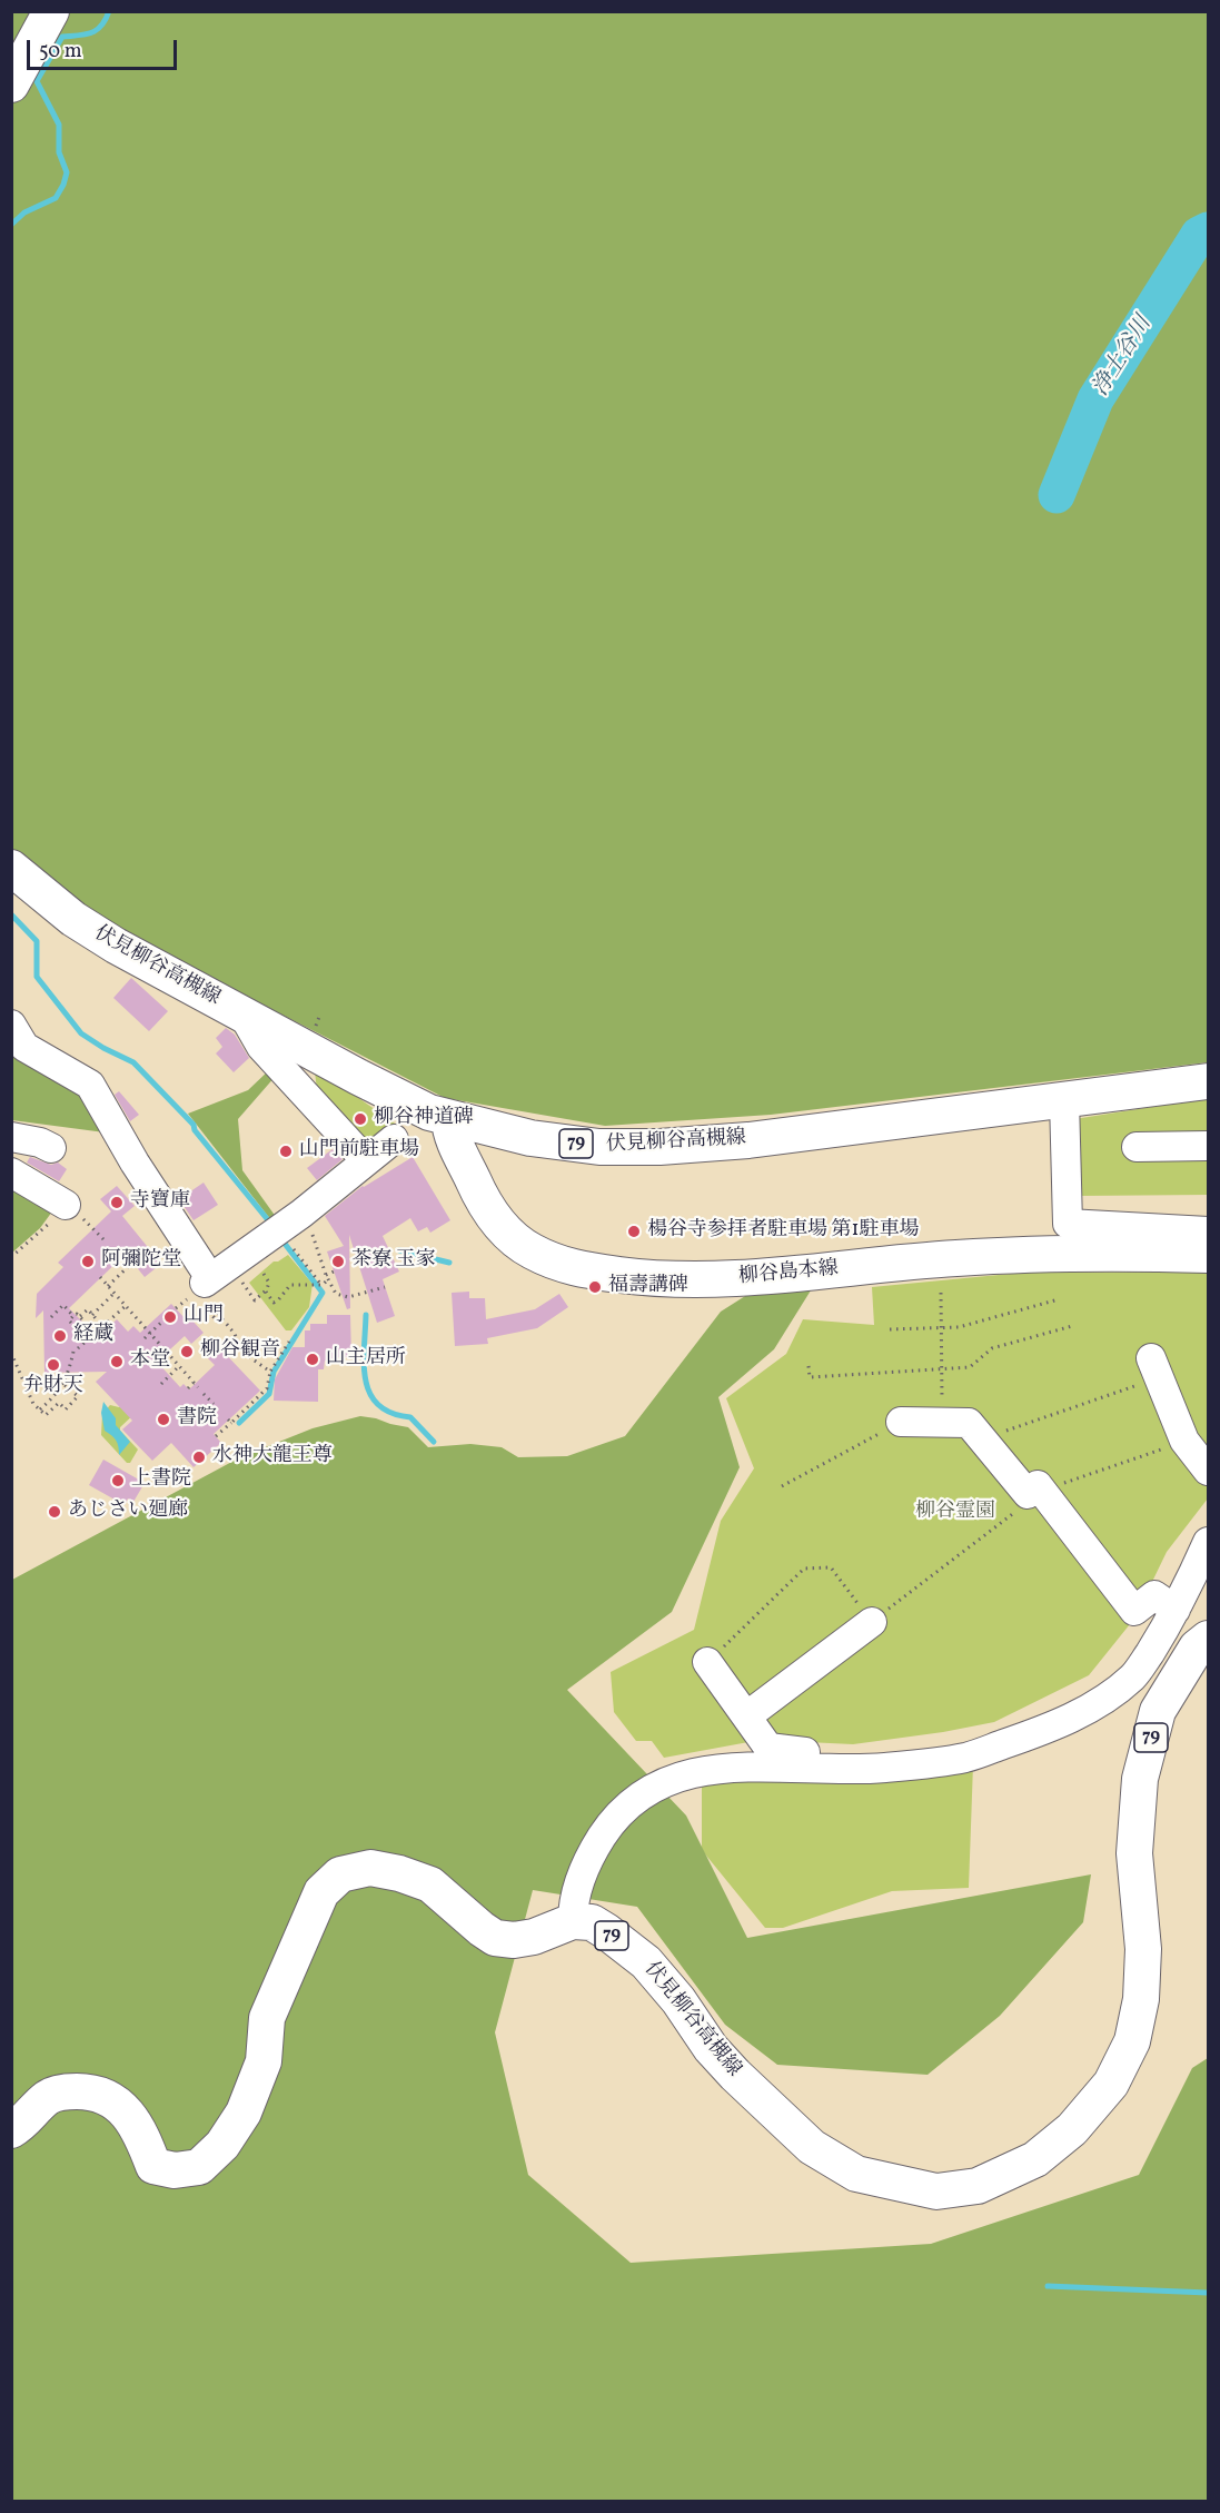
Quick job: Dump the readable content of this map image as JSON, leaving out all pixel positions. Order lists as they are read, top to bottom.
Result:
{
  "streets": {
    "main road": ["伏見柳谷高槻線", "79", "柳谷島本線"]
  },
  "crossings": [
    ["伏見柳谷高槻線", "79"],
    ["伏見柳谷高槻線", "柳谷島本線"]
  ],
  "water": ["浄土谷川"],
  "parks": ["柳谷霊園"],
  "places": [
    "柳谷神道碑",
    "山門前駐車場",
    "寺寶庫",
    "楊谷寺参拝者駐車場 第1駐車場",
    "阿彌陀堂",
    "茶寮 玉家",
    "福壽講碑",
    "山門",
    "経蔵",
    "柳谷観音",
    "山主居所",
    "本堂",
    "弁財天",
    "書院",
    "水神大龍王尊",
    "上書院",
    "あじさい廻廊"
  ],
  "scale_bar": "50 m"
}
